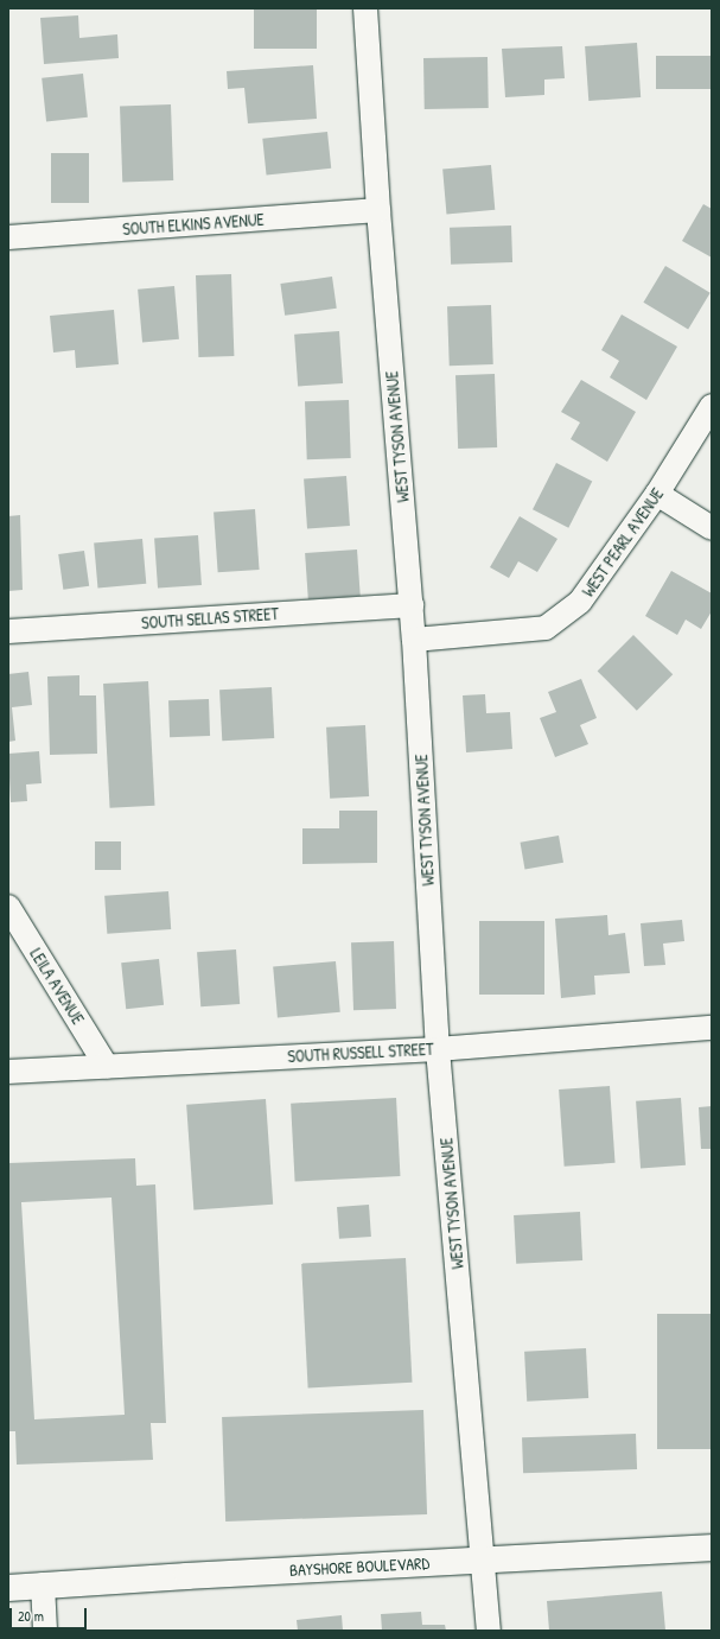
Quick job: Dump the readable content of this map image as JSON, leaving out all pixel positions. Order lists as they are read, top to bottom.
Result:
{
  "streets": {
    "street": [
      "SOUTH ELKINS AVENUE",
      "WEST TYSON AVENUE",
      "WEST PEARL AVENUE",
      "SOUTH SELLAS STREET",
      "LEILA AVENUE",
      "SOUTH RUSSELL STREET",
      "BAYSHORE BOULEVARD"
    ]
  },
  "crossings": [
    ["SOUTH ELKINS AVENUE", "WEST TYSON AVENUE"],
    ["WEST TYSON AVENUE", "WEST PEARL AVENUE"],
    ["WEST TYSON AVENUE", "SOUTH SELLAS STREET"],
    ["WEST TYSON AVENUE", "SOUTH RUSSELL STREET"],
    ["WEST TYSON AVENUE", "BAYSHORE BOULEVARD"],
    ["LEILA AVENUE", "SOUTH RUSSELL STREET"]
  ],
  "scale_bar": "20 m"
}
